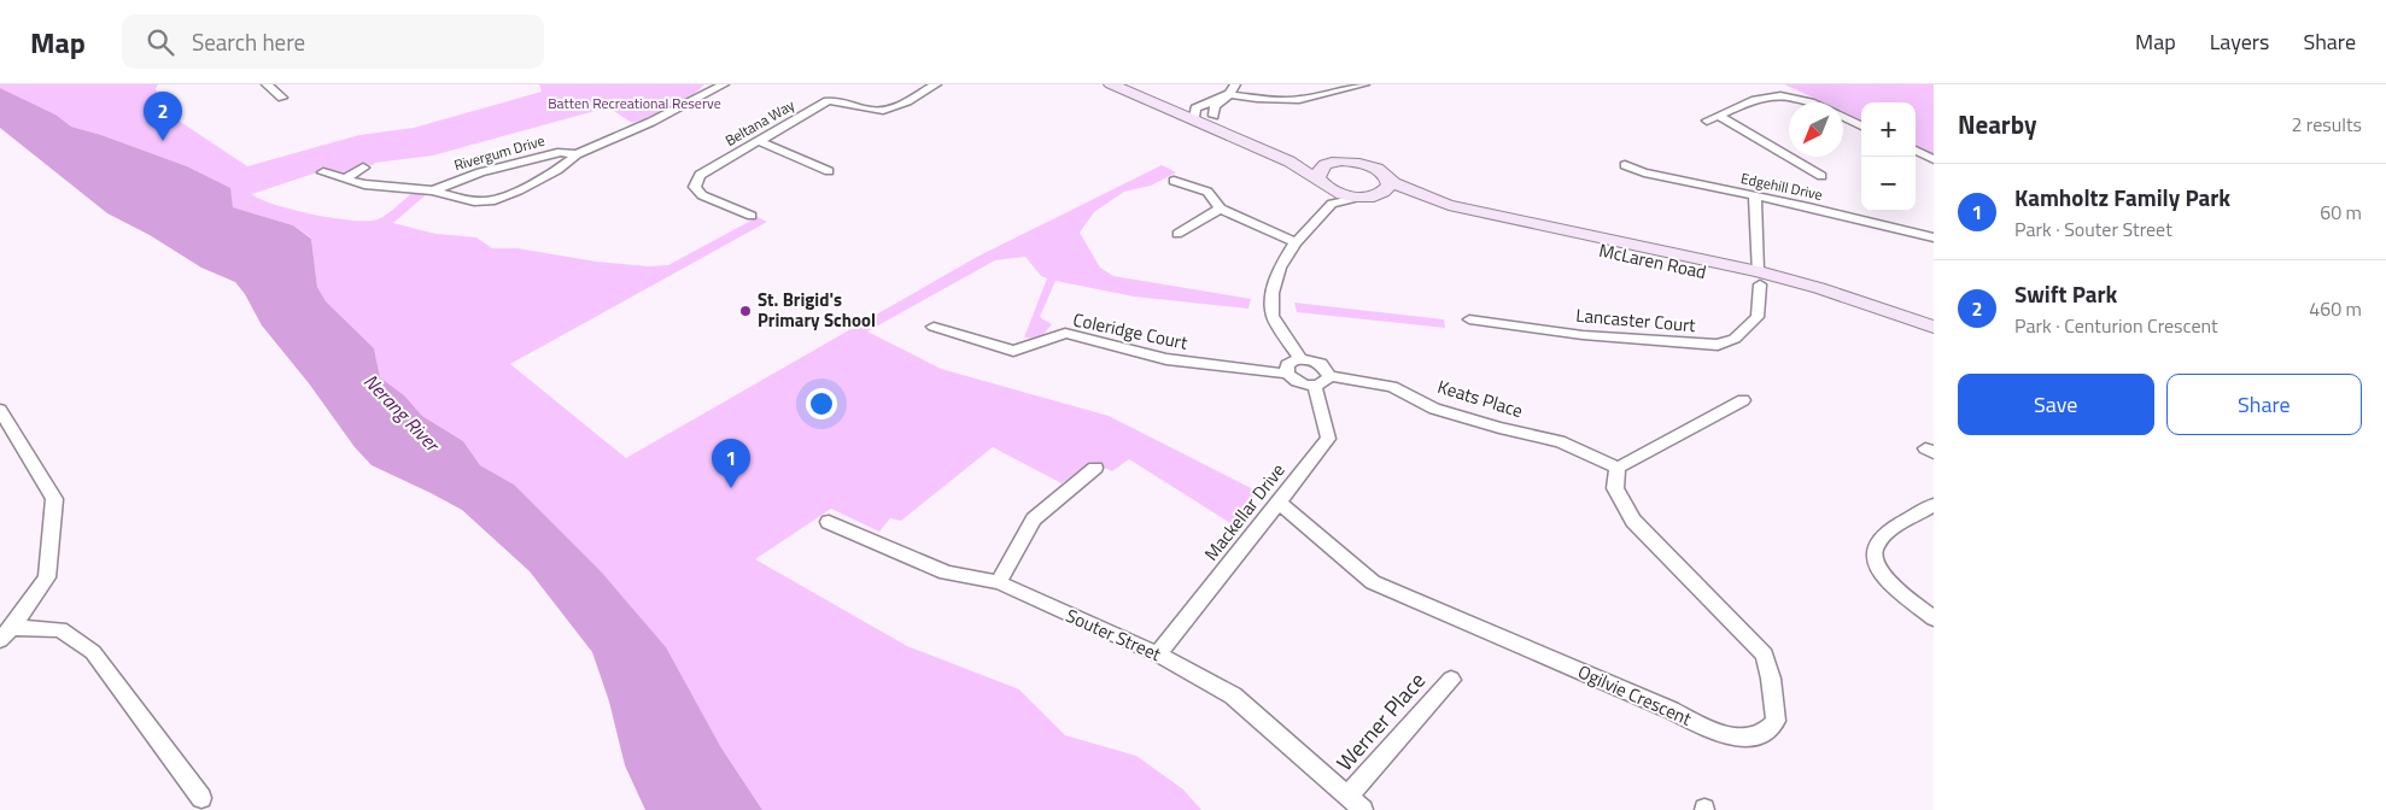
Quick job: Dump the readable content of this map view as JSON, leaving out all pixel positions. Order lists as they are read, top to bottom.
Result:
{
  "streets": {
    "main road": ["McLaren Road"],
    "street": [
      "Beltana Way",
      "Rivergum Drive",
      "Edgehill Drive",
      "Lancaster Court",
      "Coleridge Court",
      "Keats Place",
      "Mackellar Drive",
      "Souter Street",
      "Ogilvie Crescent",
      "Werner Place"
    ]
  },
  "crossings": [
    ["Edgehill Drive", "Lancaster Court"],
    ["McLaren Road", "Lancaster Court"],
    ["Coleridge Court", "Mackellar Drive"],
    ["Keats Place", "Ogilvie Crescent"],
    ["Mackellar Drive", "Souter Street"],
    ["Mackellar Drive", "Ogilvie Crescent"],
    ["Souter Street", "Werner Place"]
  ],
  "water": ["Nerang River"],
  "parks": ["Batten Recreational Reserve"],
  "places": ["St. Brigid's Primary School"],
  "north": "bottom left",
  "page": {
    "header": "Map",
    "search": "Search here",
    "nav": ["Map", "Layers", "Share"],
    "heading": ["Nearby", "2 results"],
    "pins": ["2", "1"],
    "map_buttons": ["+", "−"],
    "list": [
      {
        "mark": "1",
        "name": "Kamholtz Family Park",
        "note": "Park · Souter Street",
        "value": "60 m"
      },
      {
        "mark": "2",
        "name": "Swift Park",
        "note": "Park · Centurion Crescent",
        "value": "460 m"
      }
    ],
    "buttons": ["Save", "Share"]
  }
}
